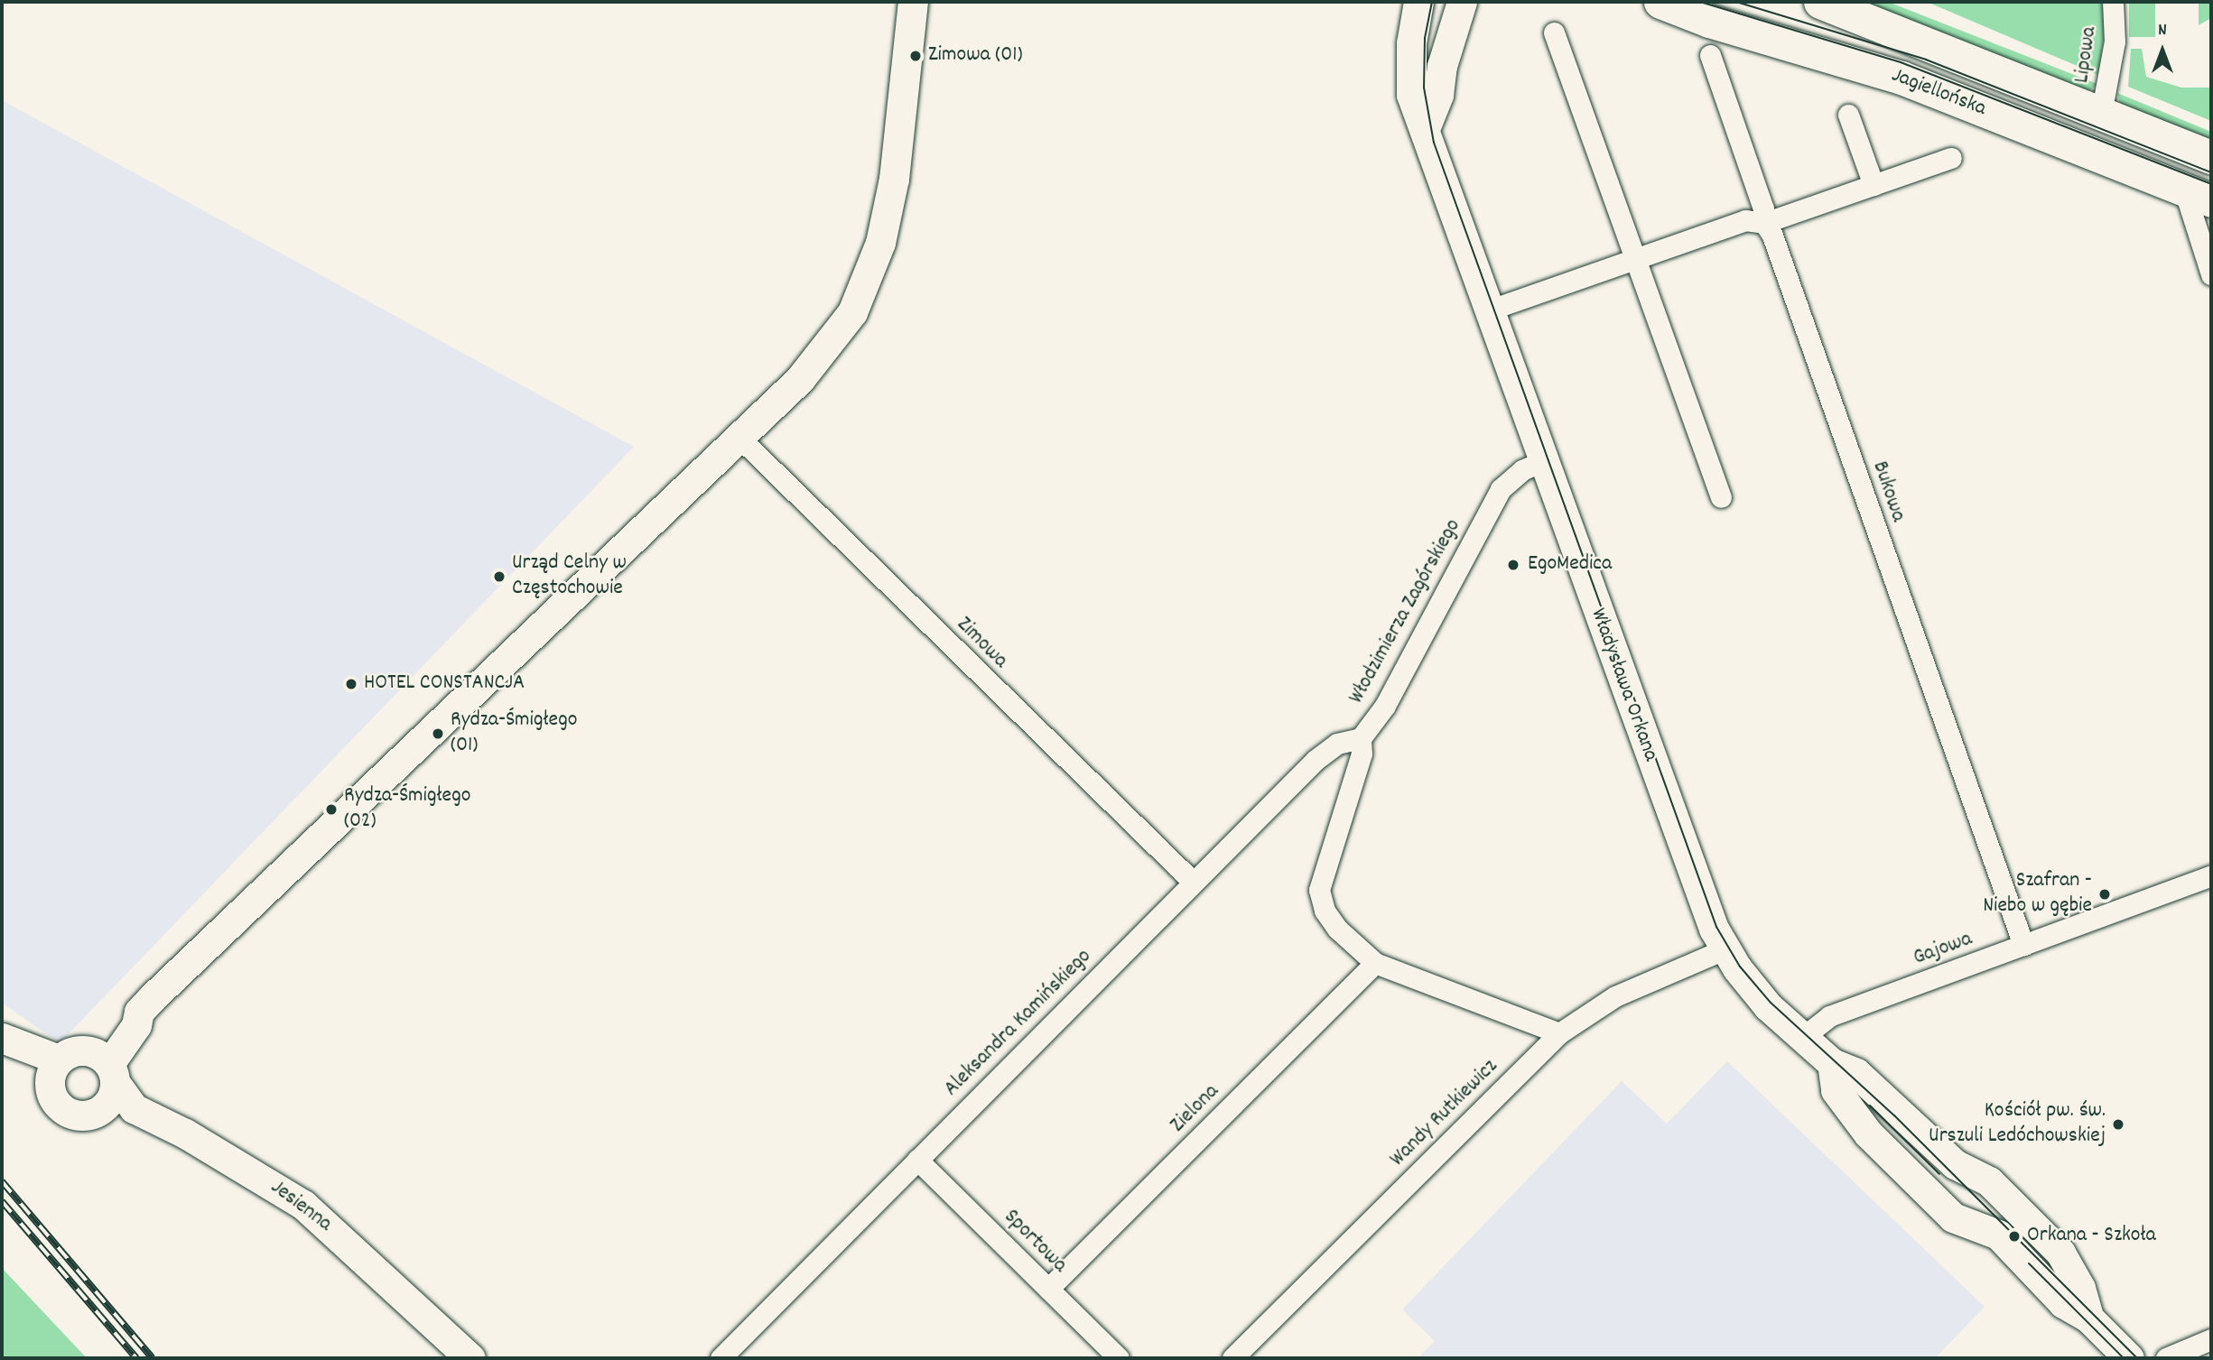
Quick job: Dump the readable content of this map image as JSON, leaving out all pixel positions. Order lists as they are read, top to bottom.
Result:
{
  "streets": {
    "main road": ["Jagiellońska"],
    "street": [
      "Lipowa",
      "Bukowa",
      "Włodzimierza Zagórskiego",
      "Zimowa",
      "Władysława Orkana",
      "Gajowa",
      "Aleksandra Kamińskiego",
      "Zielona",
      "Wandy Rutkiewicz",
      "Jesienna",
      "Sportowa"
    ]
  },
  "crossings": [
    ["Lipowa", "Jagiellońska"],
    ["Bukowa", "Gajowa"],
    ["Włodzimierza Zagórskiego", "Władysława Orkana"],
    ["Włodzimierza Zagórskiego", "Aleksandra Kamińskiego"],
    ["Włodzimierza Zagórskiego", "Zielona"],
    ["Włodzimierza Zagórskiego", "Wandy Rutkiewicz"],
    ["Zimowa", "Aleksandra Kamińskiego"],
    ["Władysława Orkana", "Gajowa"],
    ["Władysława Orkana", "Wandy Rutkiewicz"],
    ["Aleksandra Kamińskiego", "Sportowa"],
    ["Zielona", "Sportowa"]
  ],
  "places": [
    "Zimowa (01)",
    "EgoMedica",
    "Urząd Celny w Częstochowie",
    "HOTEL CONSTANCJA",
    "Rydza-Śmigłego (01)",
    "Rydza-Śmigłego (02)",
    "Szafran - Niebo w gębie",
    "Kościół pw. św. Urszuli Ledóchowskiej",
    "Orkana - Szkoła"
  ],
  "north": "top"
}
